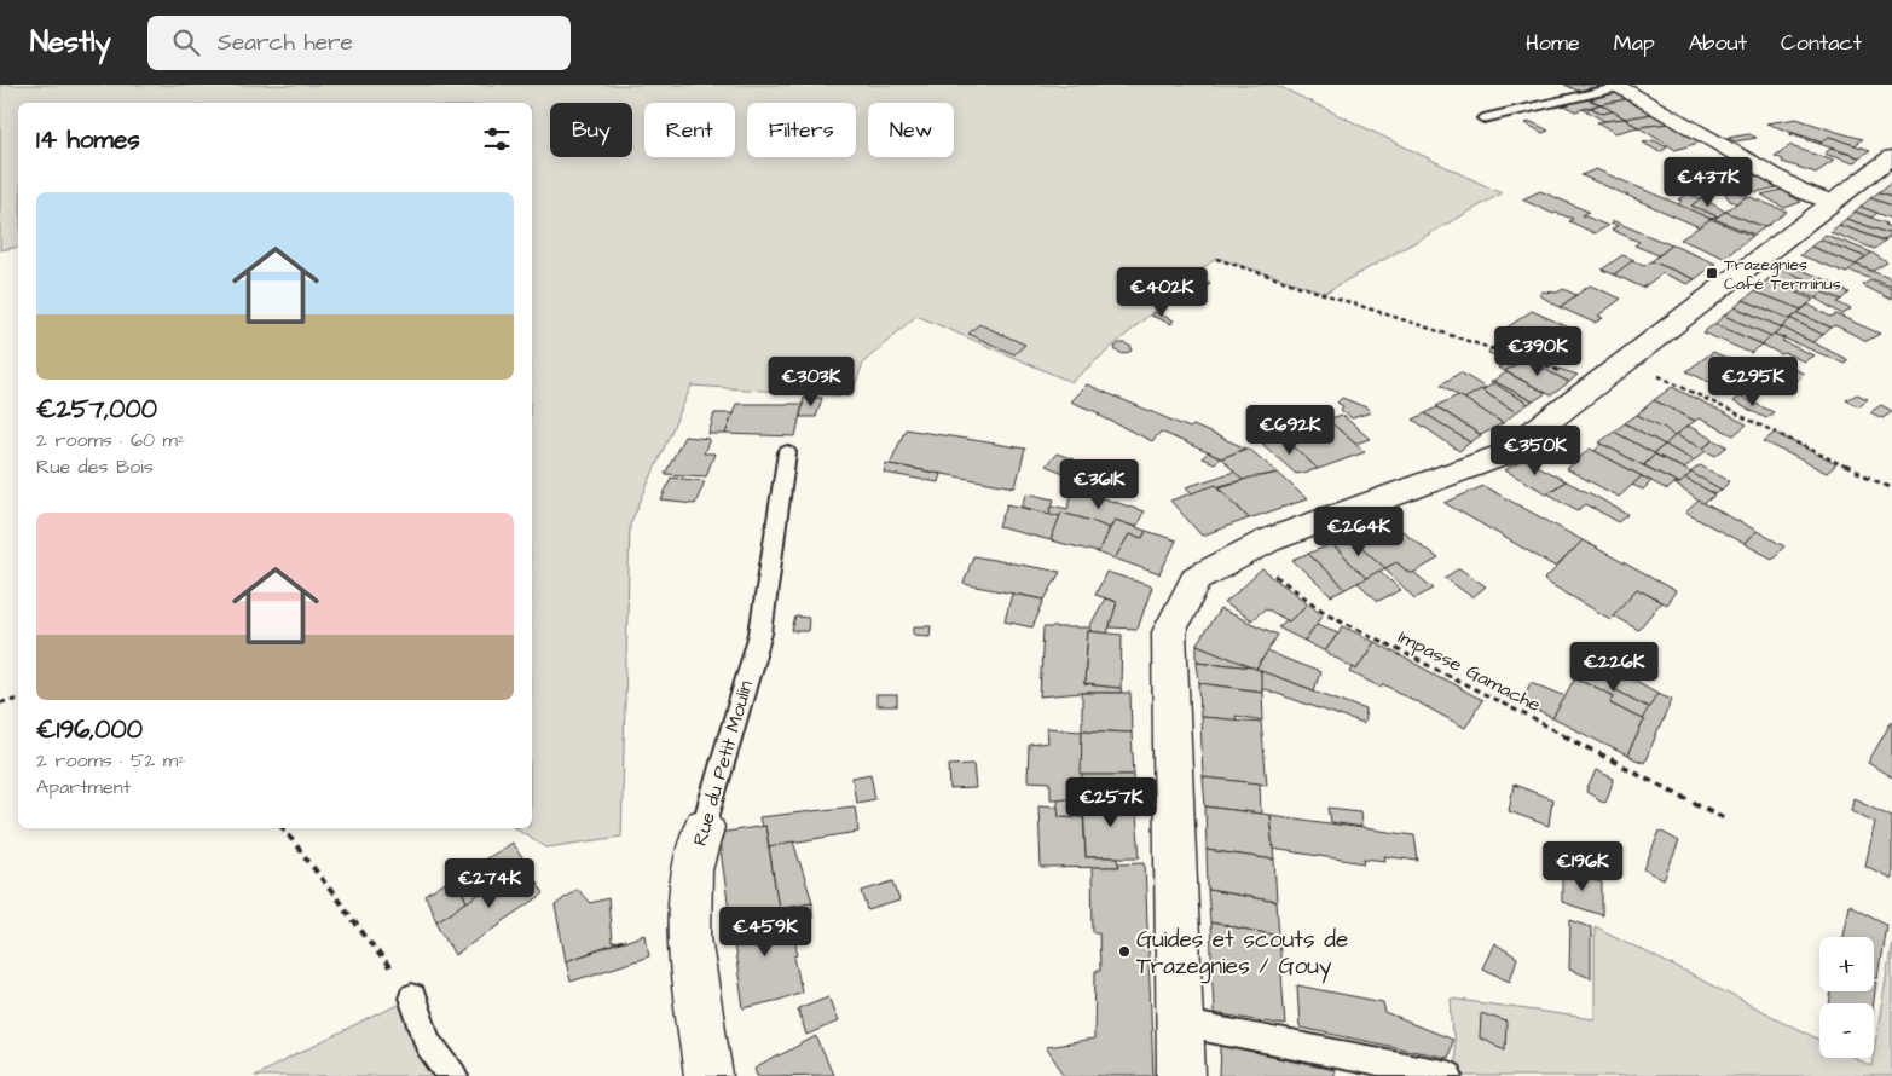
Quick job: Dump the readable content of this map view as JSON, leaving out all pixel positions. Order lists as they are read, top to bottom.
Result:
{
  "streets": {
    "street": ["Rue du Petit Moulin"],
    "path": ["Impasse Gamache"]
  },
  "places": {
    "transit": ["Trazegnies Café Terminus"],
    "other": ["Guides et scouts de Trazegnies / Gouy"]
  },
  "page": {
    "header": "Nestly",
    "search": "Search here",
    "nav": [
      "Home",
      "Map",
      "About",
      "Contact"
    ],
    "chip": [
      "Buy",
      "Rent",
      "Filters",
      "New"
    ],
    "heading": "14 homes",
    "price": [
      "€437K",
      "€402K",
      "€390K",
      "€303K",
      "€295K",
      "€692K",
      "€350K",
      "€361K",
      "€264K",
      "€226K",
      "€257K",
      "€196K",
      "€274K",
      "€459K"
    ],
    "list": [
      {
        "name": "€257,000",
        "note": "2 rooms · 60 m² · Rue des Bois"
      },
      {
        "name": "€196,000",
        "note": "2 rooms · 52 m² · Apartment"
      }
    ],
    "map_buttons": ["+", "−"]
  }
}
